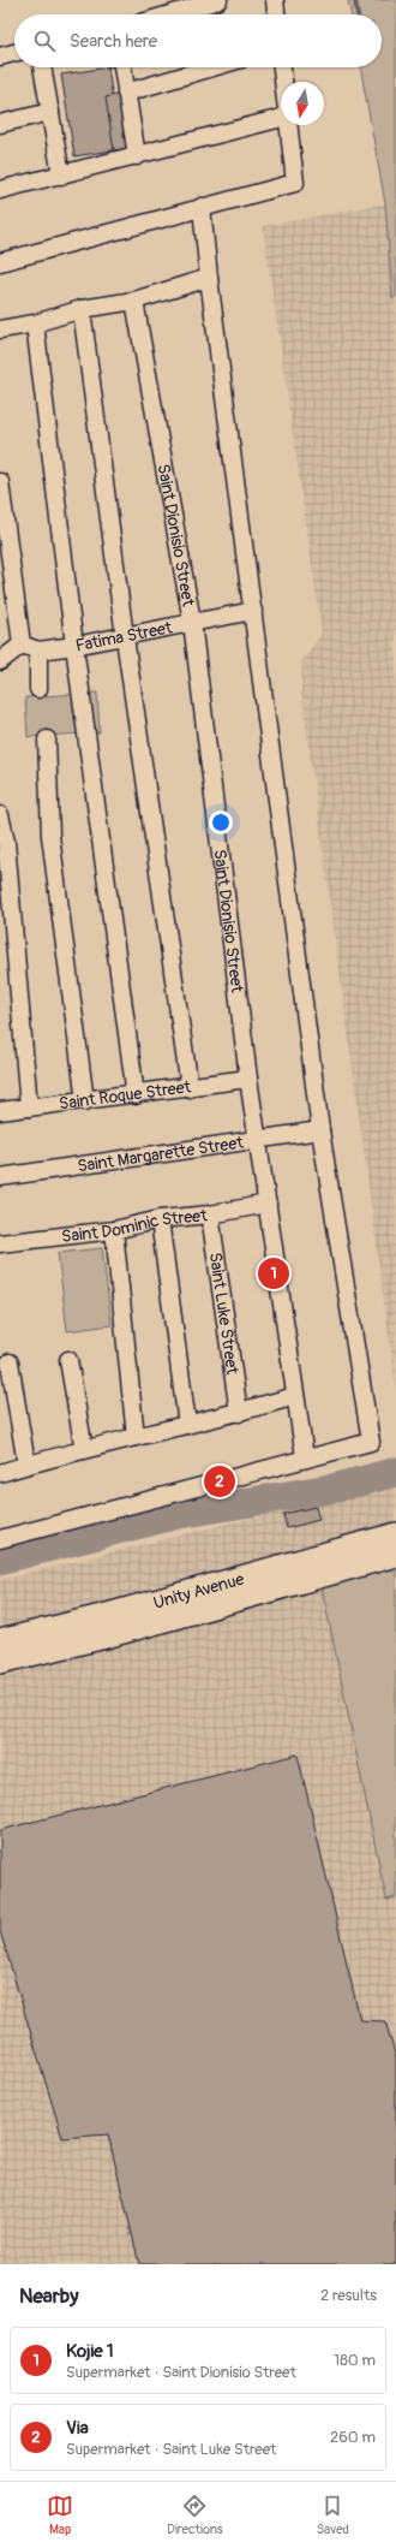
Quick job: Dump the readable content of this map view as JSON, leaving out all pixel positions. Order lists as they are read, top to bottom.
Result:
{
  "streets": {
    "street": [
      "Saint Dionisio Street",
      "Fatima Street",
      "Saint Roque Street",
      "Saint Margarette Street",
      "Saint Dominic Street",
      "Saint Luke Street",
      "Unity Avenue"
    ]
  },
  "crossings": [
    ["Saint Dionisio Street", "Fatima Street"],
    ["Saint Dionisio Street", "Saint Roque Street"],
    ["Saint Dionisio Street", "Saint Margarette Street"],
    ["Saint Dionisio Street", "Saint Dominic Street"],
    ["Saint Dominic Street", "Saint Luke Street"]
  ],
  "north": "bottom",
  "page": {
    "search": "Search here",
    "pins": ["1", "2"],
    "heading": ["Nearby", "2 results"],
    "list": [
      {
        "mark": "1",
        "name": "Kojie 1",
        "note": "Supermarket · Saint Dionisio Street",
        "value": "180 m"
      },
      {
        "mark": "2",
        "name": "Via",
        "note": "Supermarket · Saint Luke Street",
        "value": "260 m"
      }
    ],
    "nav": ["Map", "Directions", "Saved"]
  }
}
